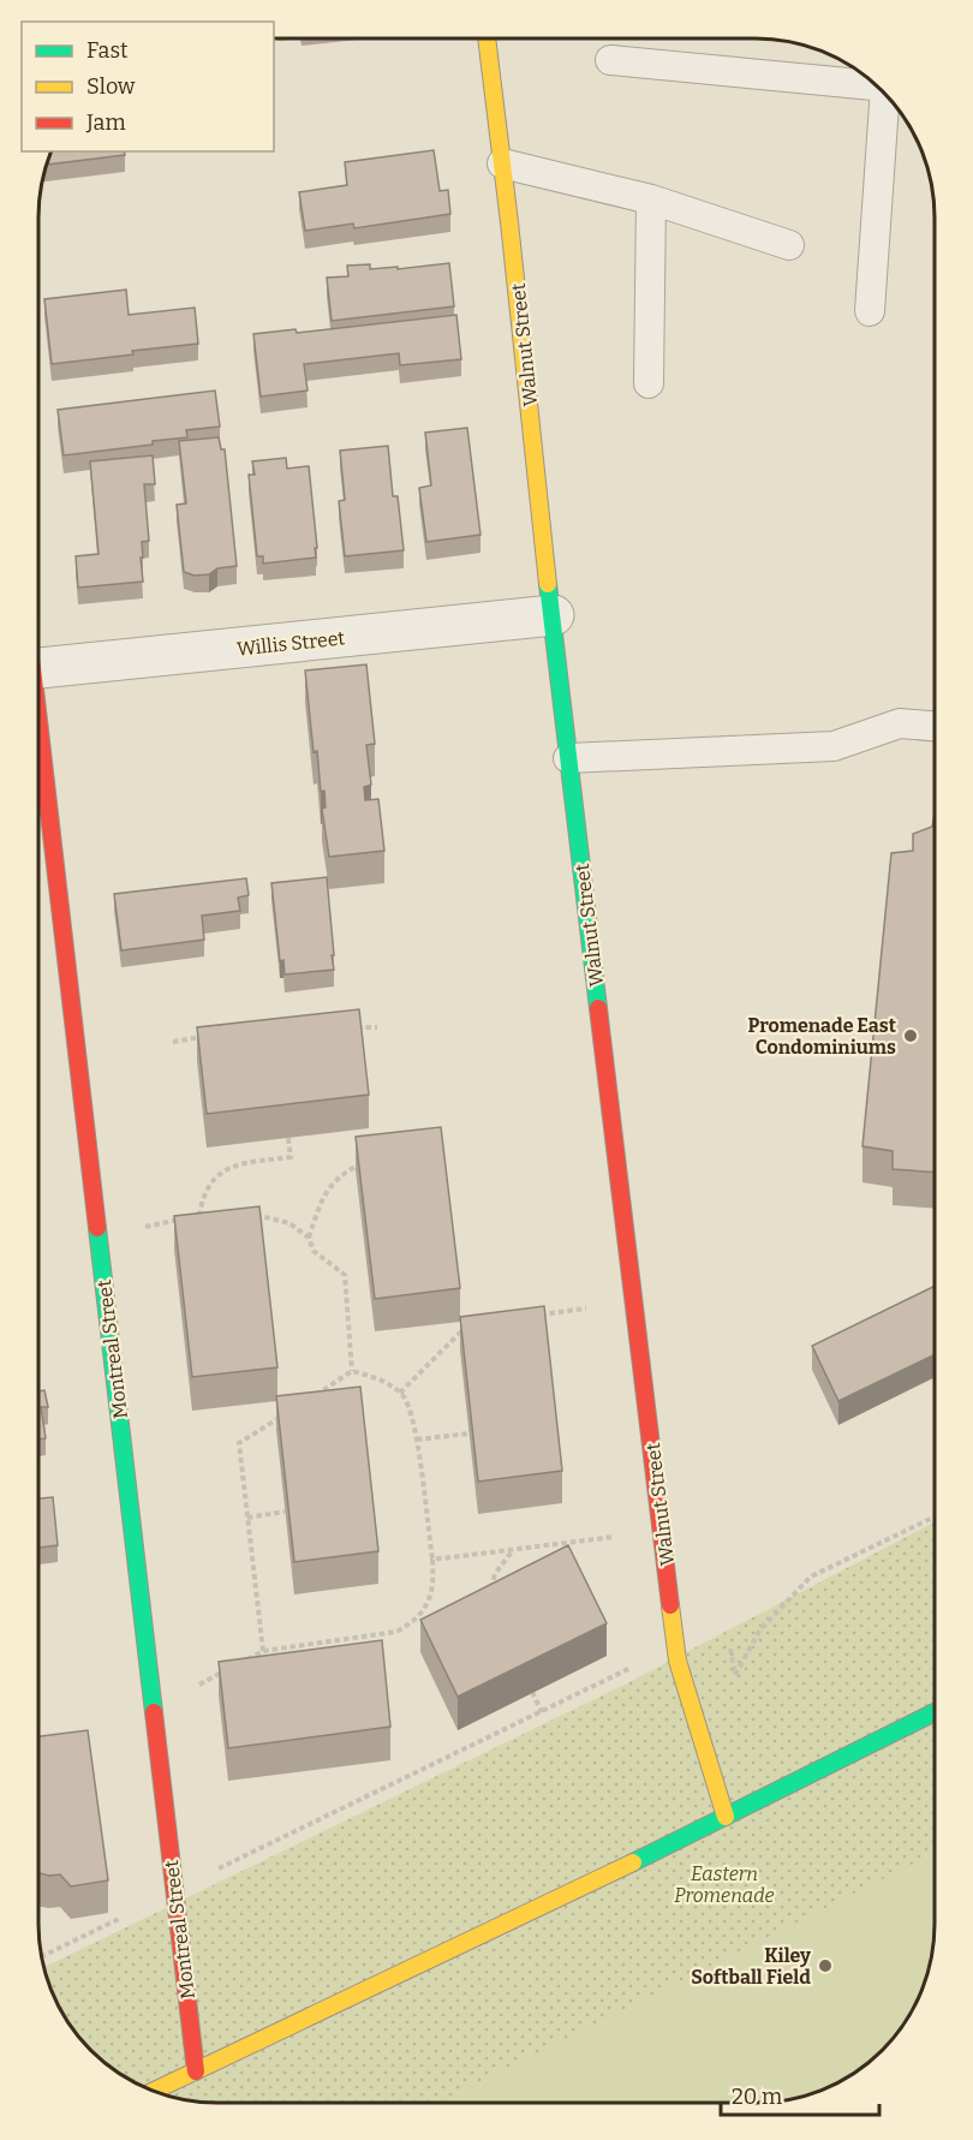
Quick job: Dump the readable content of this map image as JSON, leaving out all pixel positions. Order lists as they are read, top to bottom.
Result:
{
  "streets": {
    "street": ["Walnut Street", "Willis Street", "Montreal Street"]
  },
  "crossings": [
    ["Walnut Street", "Willis Street"]
  ],
  "parks": ["Eastern Promenade"],
  "places": ["Promenade East Condominiums", "Kiley Softball Field"],
  "legend": ["Fast", "Slow", "Jam"],
  "scale_bar": "20 m"
}
